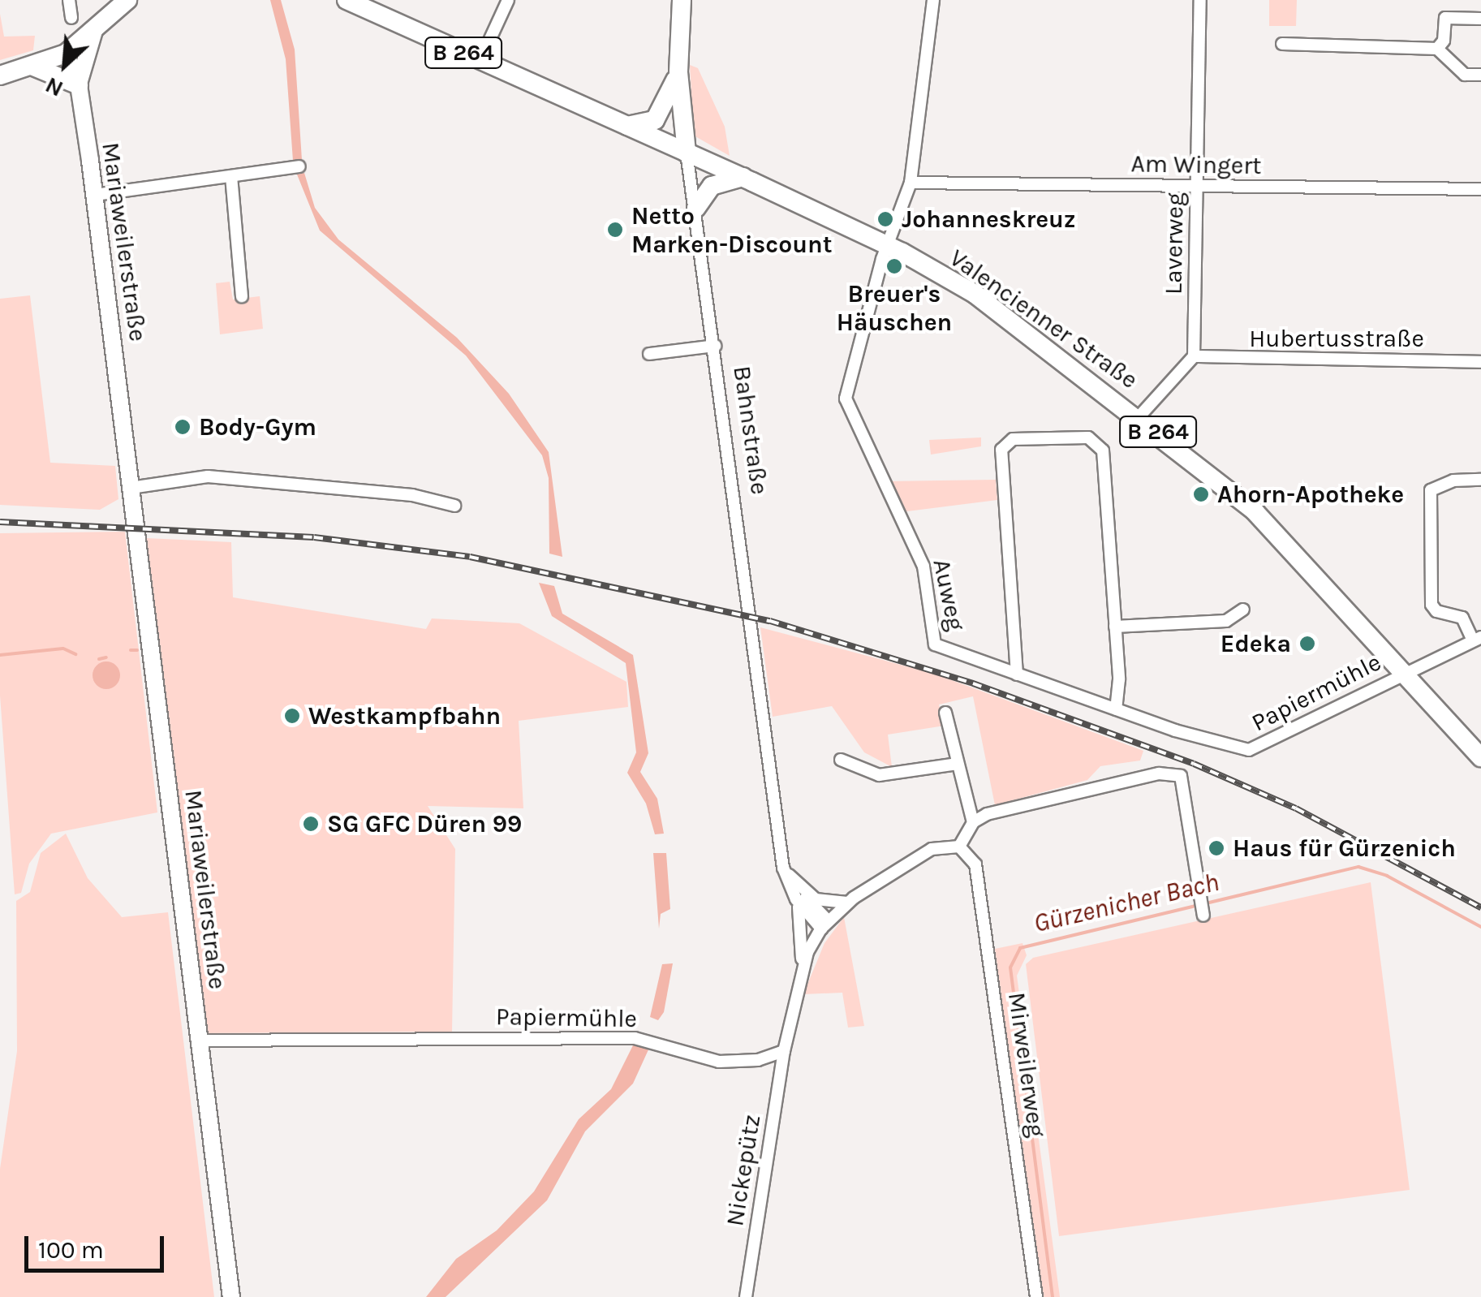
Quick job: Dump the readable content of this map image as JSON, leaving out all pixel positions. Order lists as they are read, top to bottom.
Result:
{
  "streets": {
    "main road": [
      "B 264",
      "Mariaweilerstraße",
      "Valencienner Straße",
      "Bahnstraße"
    ],
    "street": [
      "Am Wingert",
      "Laverweg",
      "Hubertusstraße",
      "Auweg",
      "Papiermühle",
      "Mirweilerweg",
      "Nickepütz"
    ]
  },
  "crossings": [
    ["Am Wingert", "Laverweg"],
    ["Mariaweilerstraße", "Papiermühle"],
    ["Laverweg", "Hubertusstraße"],
    ["Valencienner Straße", "Bahnstraße"],
    ["Valencienner Straße", "Auweg"],
    ["Valencienner Straße", "Papiermühle"],
    ["Auweg", "Papiermühle"],
    ["Papiermühle", "Nickepütz"]
  ],
  "water": ["Gürzenicher Bach"],
  "places": [
    "Johanneskreuz",
    "Netto Marken-Discount",
    "Breuer's Häuschen",
    "Body-Gym",
    "Ahorn-Apotheke",
    "Edeka",
    "Westkampfbahn",
    "SG GFC Düren 99",
    "Haus für Gürzenich"
  ],
  "scale_bar": "100 m",
  "north": "bottom left"
}
